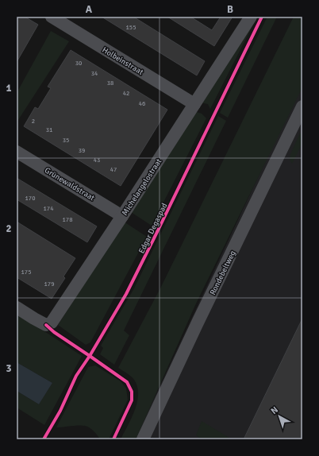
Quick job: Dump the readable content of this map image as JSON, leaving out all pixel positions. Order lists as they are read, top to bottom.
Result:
{
  "streets": {
    "street": [
      "Holbeinstraat",
      "Grünewaldstraat",
      "Michelangelostraat",
      "Rondebeltweg"
    ],
    "cycle path": ["Edgar Degaspad"]
  },
  "crossings": [
    ["Holbeinstraat", "Michelangelostraat"],
    ["Grünewaldstraat", "Michelangelostraat"]
  ],
  "house_numbers": [
    "155",
    "30",
    "34",
    "38",
    "42",
    "46",
    "2",
    "31",
    "35",
    "39",
    "43",
    "47",
    "170",
    "174",
    "178",
    "175",
    "179"
  ],
  "north": "top left",
  "grid": {
    "columns": ["A", "B"],
    "rows": ["1", "2", "3"]
  }
}
